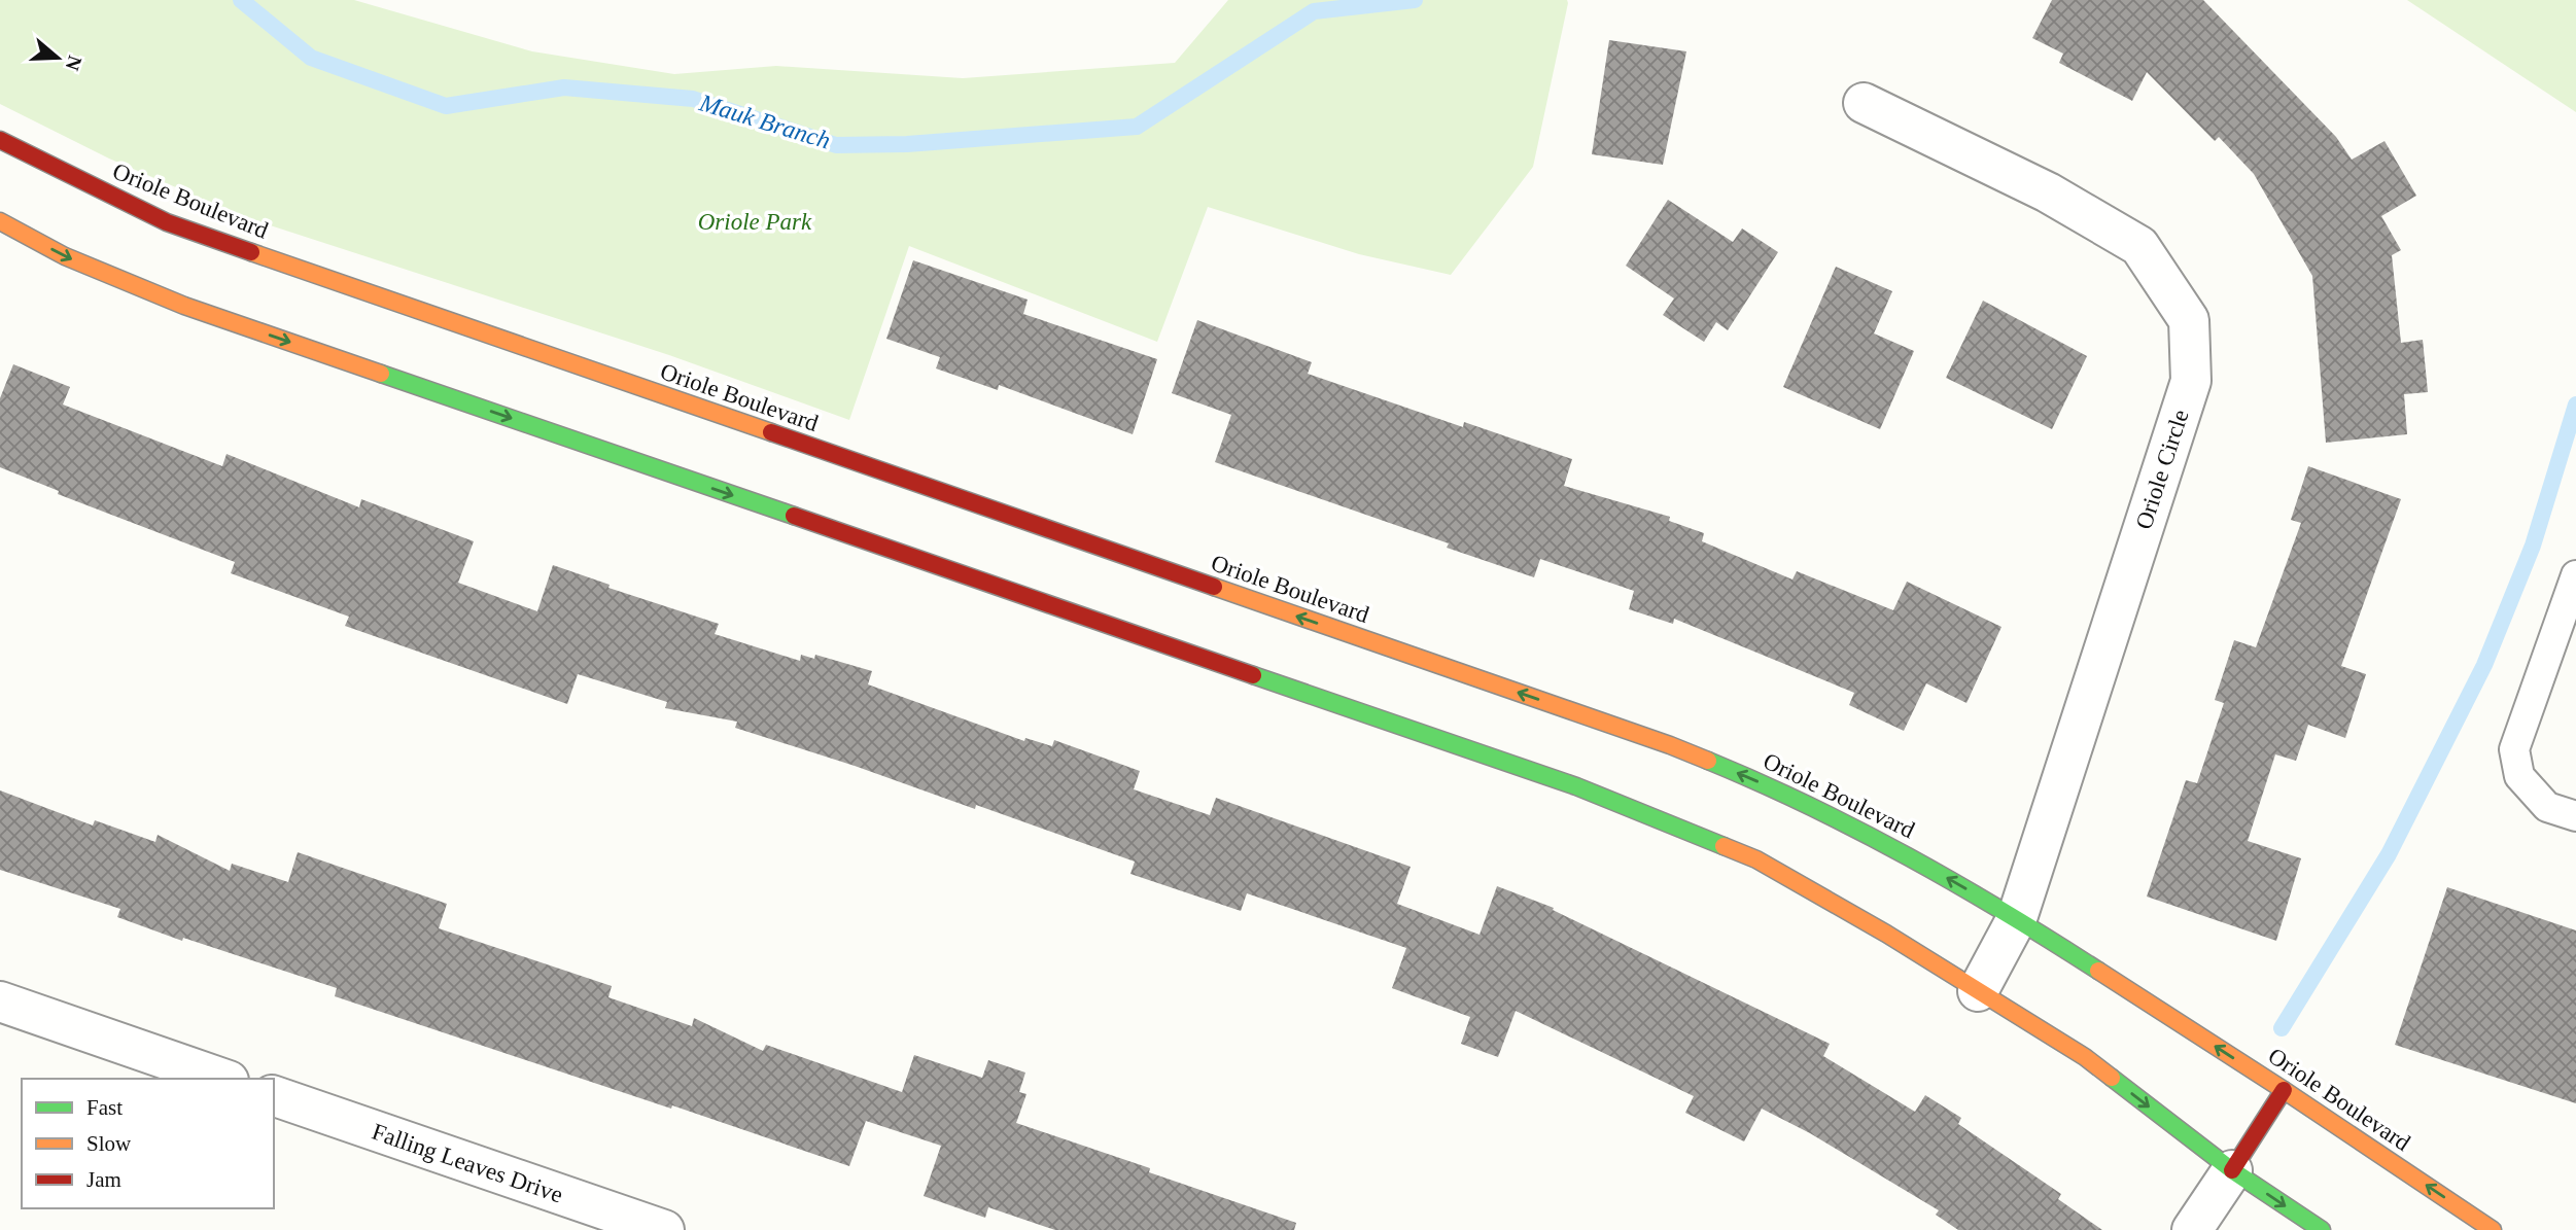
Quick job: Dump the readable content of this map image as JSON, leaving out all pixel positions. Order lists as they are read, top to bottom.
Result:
{
  "streets": {
    "street": ["Oriole Boulevard", "Oriole Circle", "Falling Leaves Drive"]
  },
  "crossings": [
    ["Oriole Boulevard", "Oriole Circle"]
  ],
  "water": ["Mauk Branch"],
  "parks": ["Oriole Park"],
  "legend": ["Fast", "Slow", "Jam"],
  "north": "right"
}
